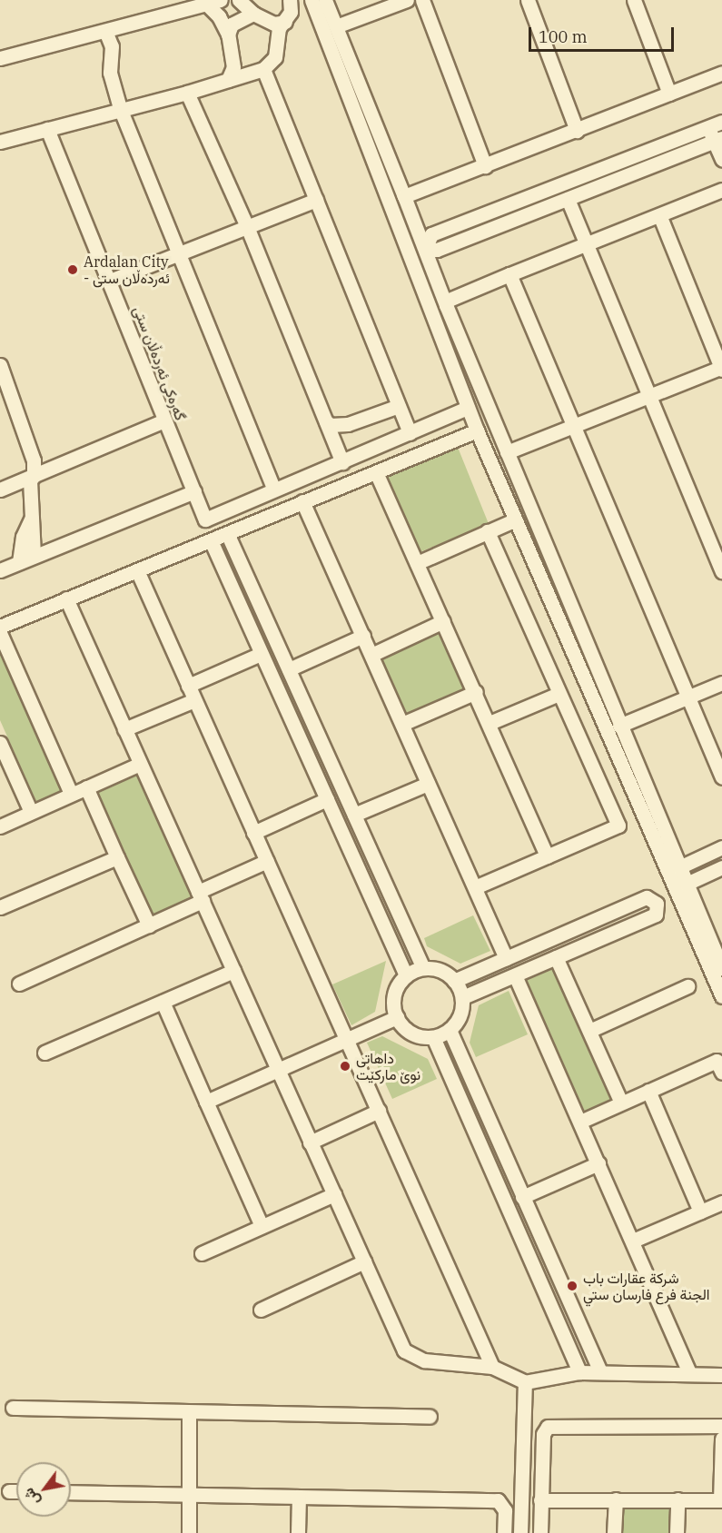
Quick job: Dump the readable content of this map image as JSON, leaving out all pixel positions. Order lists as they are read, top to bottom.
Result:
{
  "streets": {
    "street": ["گەرەکی ئەردەڵان ستی"]
  },
  "places": ["Ardalan City - ئەردەڵان ستی", "داهاتی نوێ مارکێت", "شرکة عقارات باب الجنة فرع فارسان ستي"],
  "scale_bar": "100 m",
  "north": "bottom left"
}
